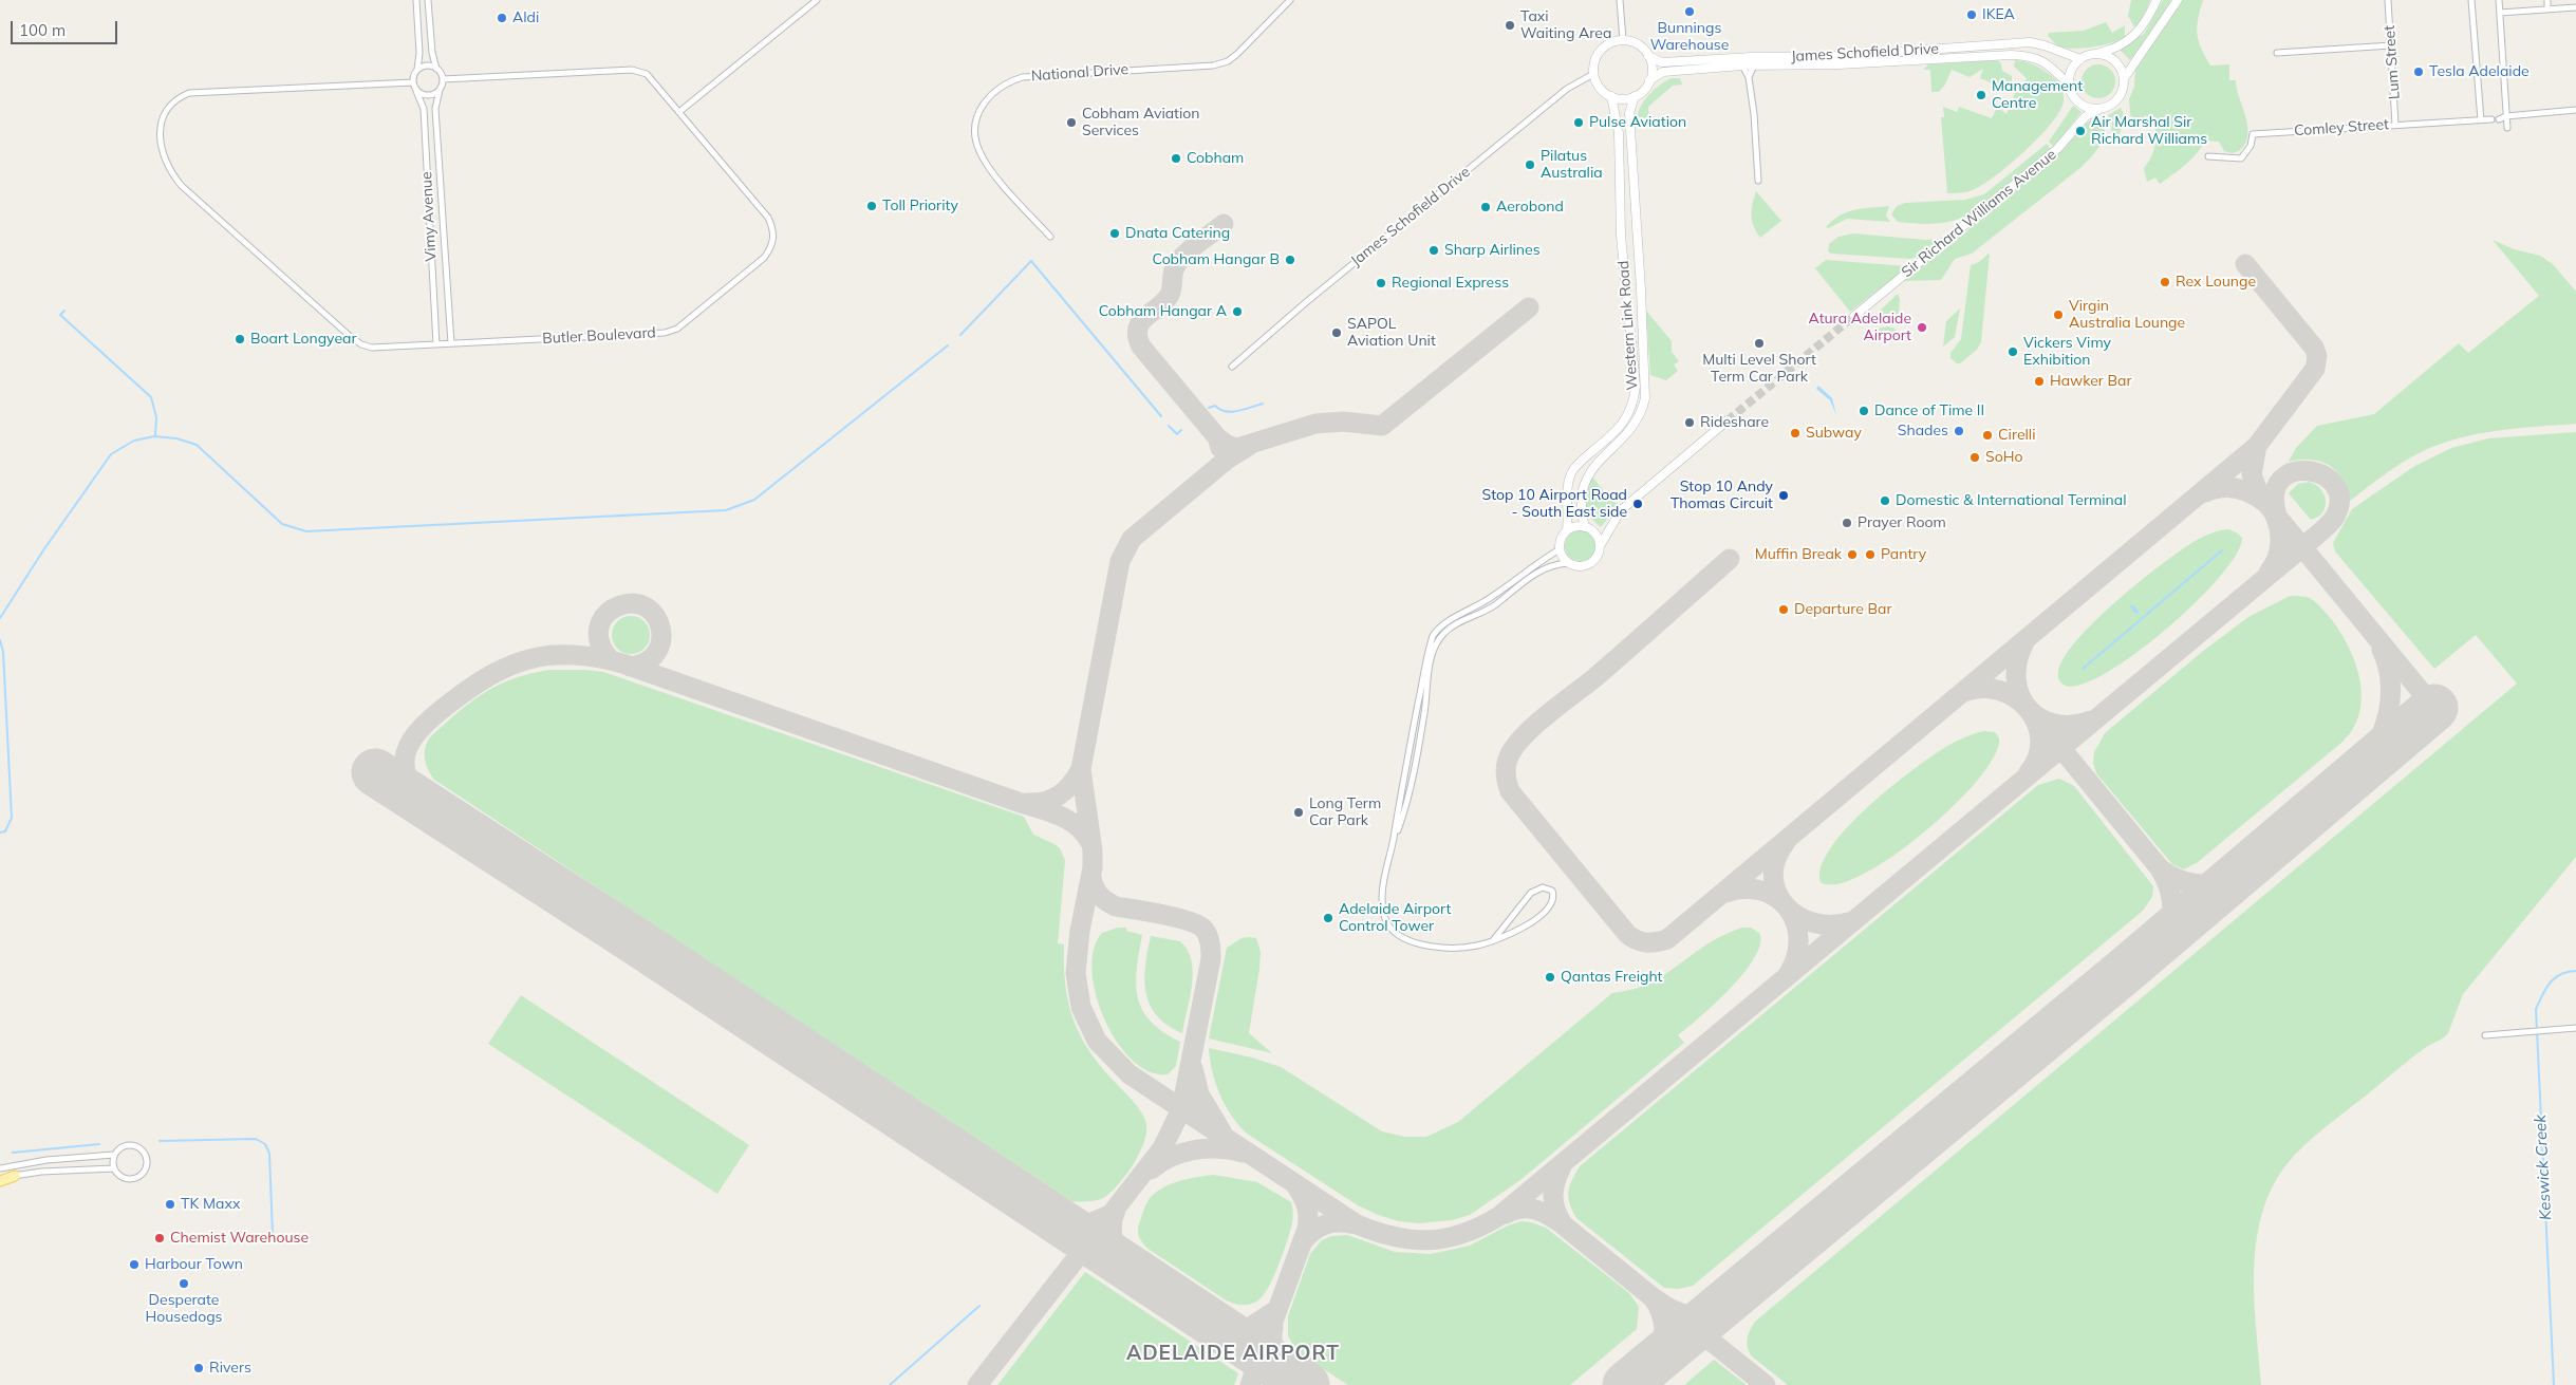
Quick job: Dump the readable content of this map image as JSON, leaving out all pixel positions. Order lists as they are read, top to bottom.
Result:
{
  "streets": {
    "street": [
      "James Schofield Drive",
      "Lum Street",
      "National Drive",
      "Comley Street",
      "Sir Richard Williams Avenue",
      "Vimy Avenue",
      "Western Link Road",
      "Butler Boulevard"
    ]
  },
  "crossings": [
    ["James Schofield Drive", "Sir Richard Williams Avenue"],
    ["James Schofield Drive", "Western Link Road"],
    ["Lum Street", "Comley Street"],
    ["Vimy Avenue", "Butler Boulevard"]
  ],
  "districts": ["ADELAIDE AIRPORT"],
  "water": ["Keswick Creek"],
  "places": [
    "Bunnings Warehouse",
    "IKEA",
    "Aldi",
    "Taxi Waiting Area",
    "Tesla Adelaide",
    "Management Centre",
    "Cobham Aviation Services",
    "Pulse Aviation",
    "Air Marshal Sir Richard Williams",
    "Cobham",
    "Pilatus Australia",
    "Toll Priority",
    "Aerobond",
    "Dnata Catering",
    "Sharp Airlines",
    "Cobham Hangar B",
    "Rex Lounge",
    "Regional Express",
    "Cobham Hangar A",
    "Virgin Australia Lounge",
    "Atura Adelaide Airport",
    "SAPOL Aviation Unit",
    "Boart Longyear",
    "Multi Level Short Term Car Park",
    "Vickers Vimy Exhibition",
    "Hawker Bar",
    "Dance of Time II",
    "Rideshare",
    "Shades",
    "Subway",
    "Cirelli",
    "SoHo",
    "Stop 10 Andy Thomas Circuit",
    "Domestic & International Terminal",
    "Stop 10 Airport Road - South East side",
    "Prayer Room",
    "Muffin Break",
    "Pantry",
    "Departure Bar",
    "Long Term Car Park",
    "Adelaide Airport Control Tower",
    "Qantas Freight",
    "TK Maxx",
    "Chemist Warehouse",
    "Harbour Town",
    "Desperate Housedogs",
    "Rivers"
  ],
  "scale_bar": "100 m"
}
